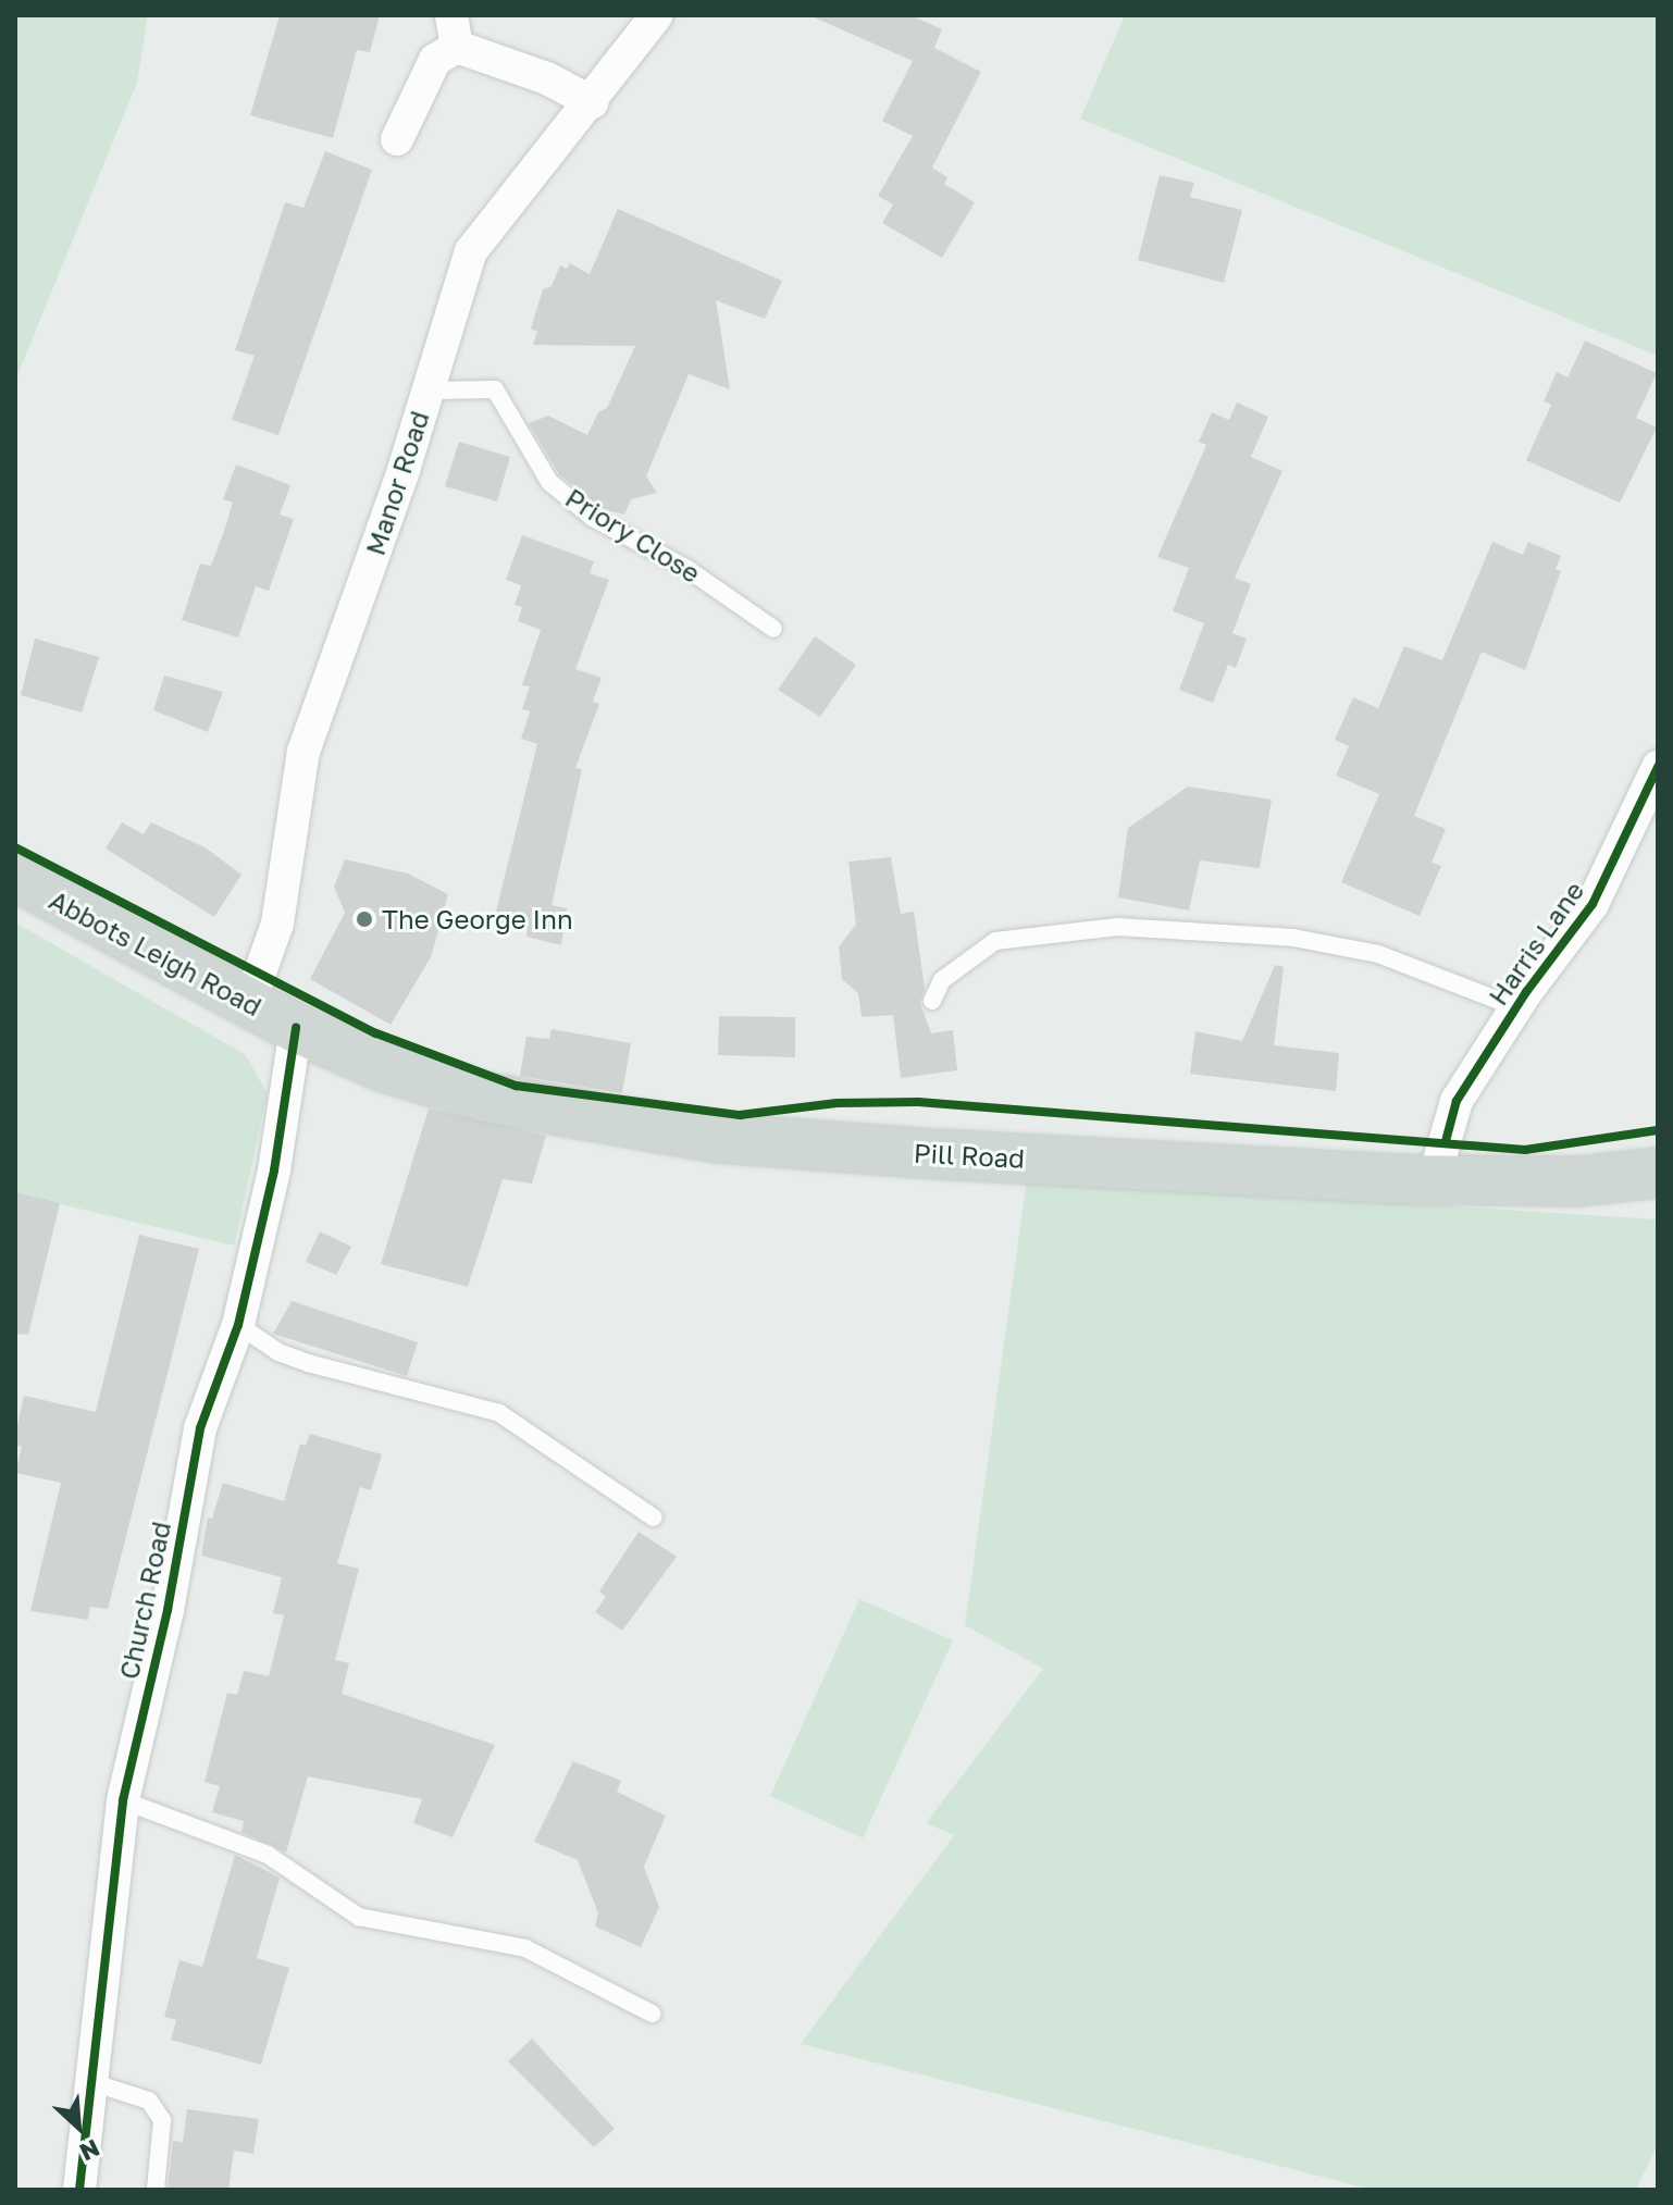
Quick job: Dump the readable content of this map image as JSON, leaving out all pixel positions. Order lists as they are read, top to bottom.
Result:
{
  "streets": {
    "main road": ["Abbots Leigh Road", "Pill Road"],
    "street": ["Manor Road", "Harris Lane", "Church Road"],
    "lane": ["Priory Close"]
  },
  "crossings": [
    ["Manor Road", "Priory Close"],
    ["Manor Road", "Abbots Leigh Road"],
    ["Harris Lane", "Pill Road"],
    ["Abbots Leigh Road", "Pill Road"],
    ["Abbots Leigh Road", "Church Road"],
    ["Pill Road", "Church Road"]
  ],
  "places": ["The George Inn"],
  "north": "bottom right"
}
